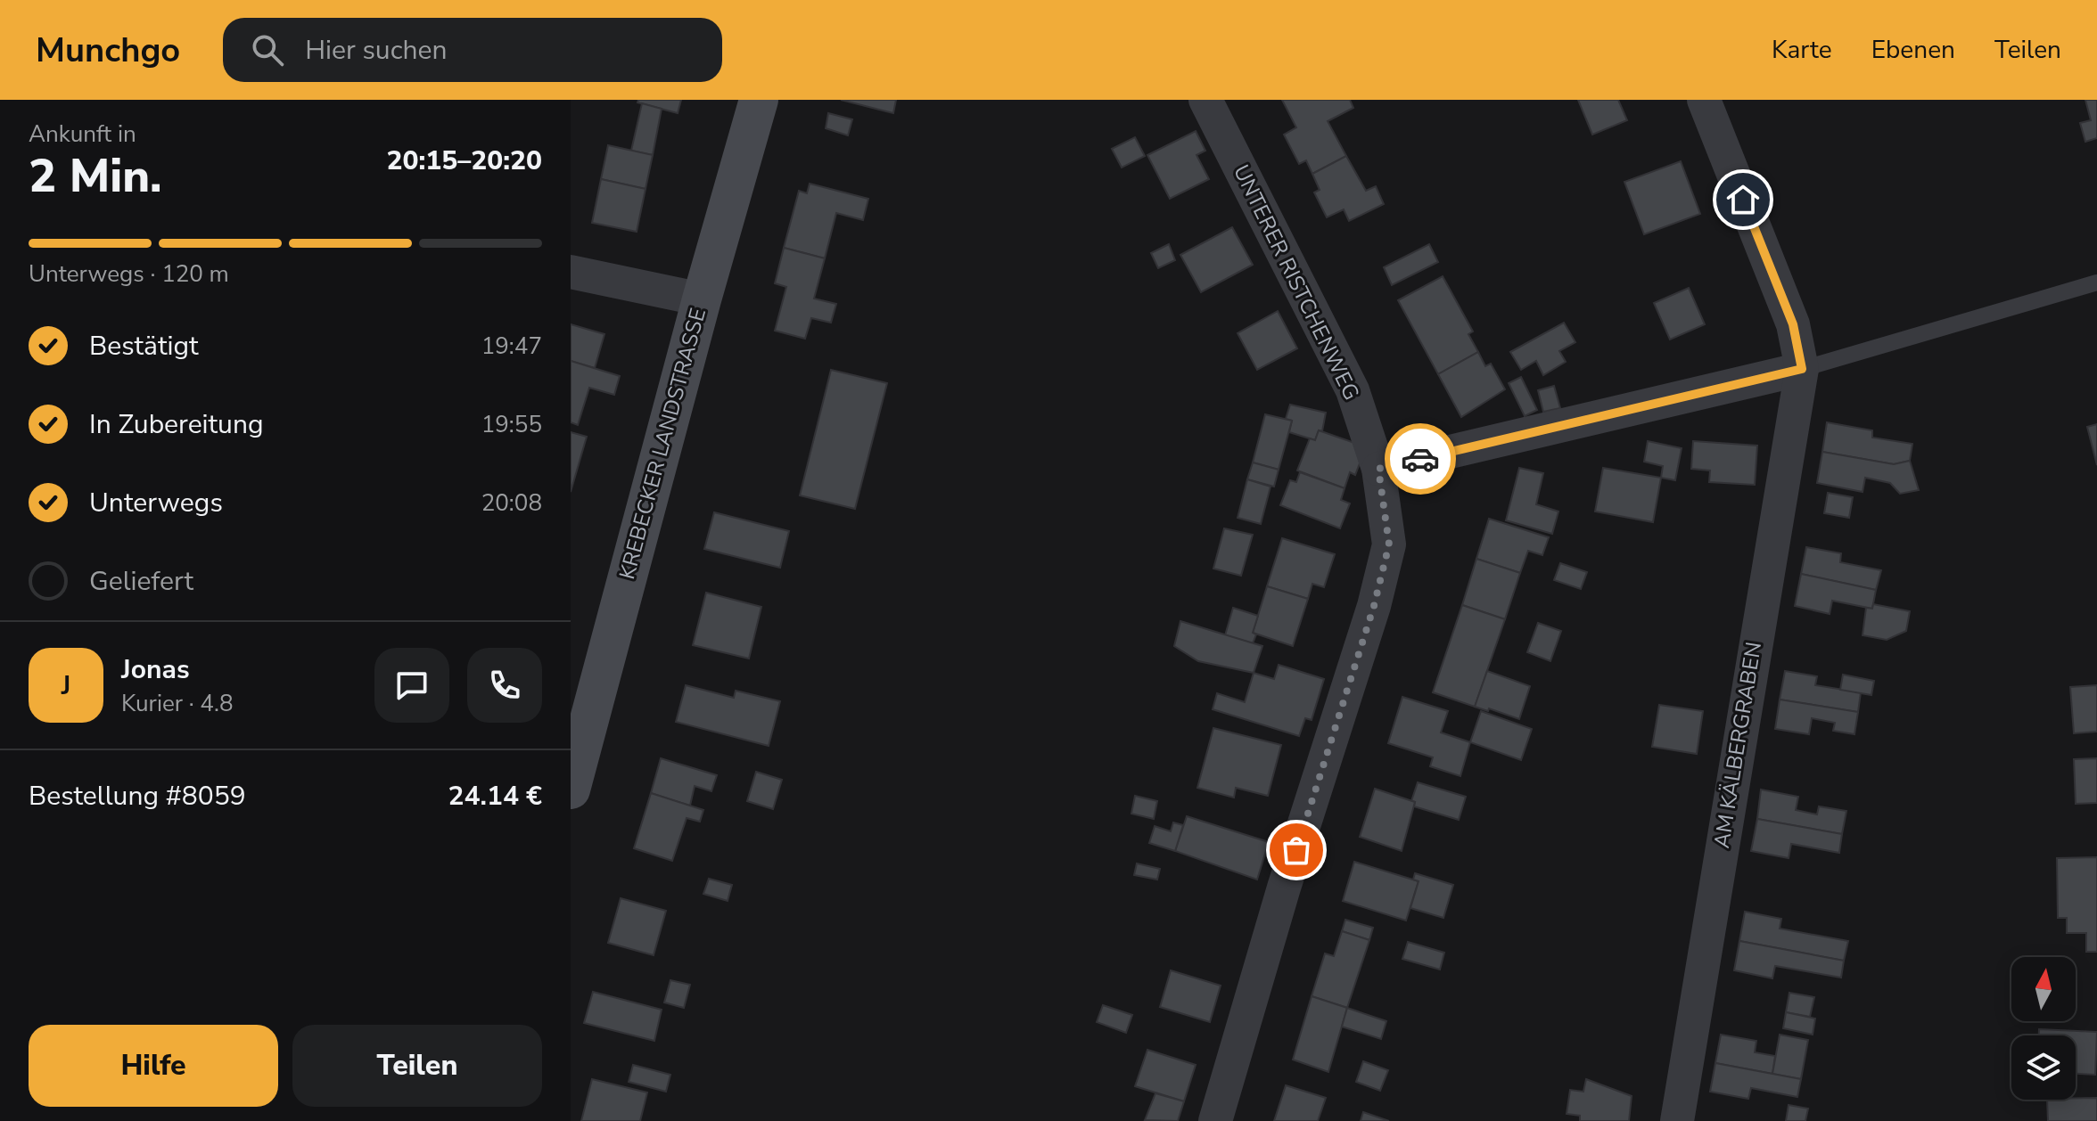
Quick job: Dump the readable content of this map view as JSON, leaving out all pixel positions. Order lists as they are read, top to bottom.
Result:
{
  "streets": {
    "main road": ["KREBECKER LANDSTRASSE"],
    "street": ["UNTERER RISTCHENWEG", "AM KÄLBERGRABEN"]
  },
  "north": "top",
  "page": {
    "header": "Munchgo",
    "search": "Hier suchen",
    "nav": ["Karte", "Ebenen", "Teilen"],
    "heading": ["2 Min.", "Ankunft in", "20:15–20:20"],
    "panel": [
      "Jonas",
      "Kurier · 4.8",
      "Bestellung #8059",
      "24.14 €"
    ],
    "bar": "Unterwegs · 120 m",
    "list": [
      ["Bestätigt", "19:47"],
      ["In Zubereitung", "19:55"],
      ["Unterwegs", "20:08"],
      "Geliefert"
    ],
    "round": "J",
    "buttons": ["Hilfe", "Teilen"]
  }
}
